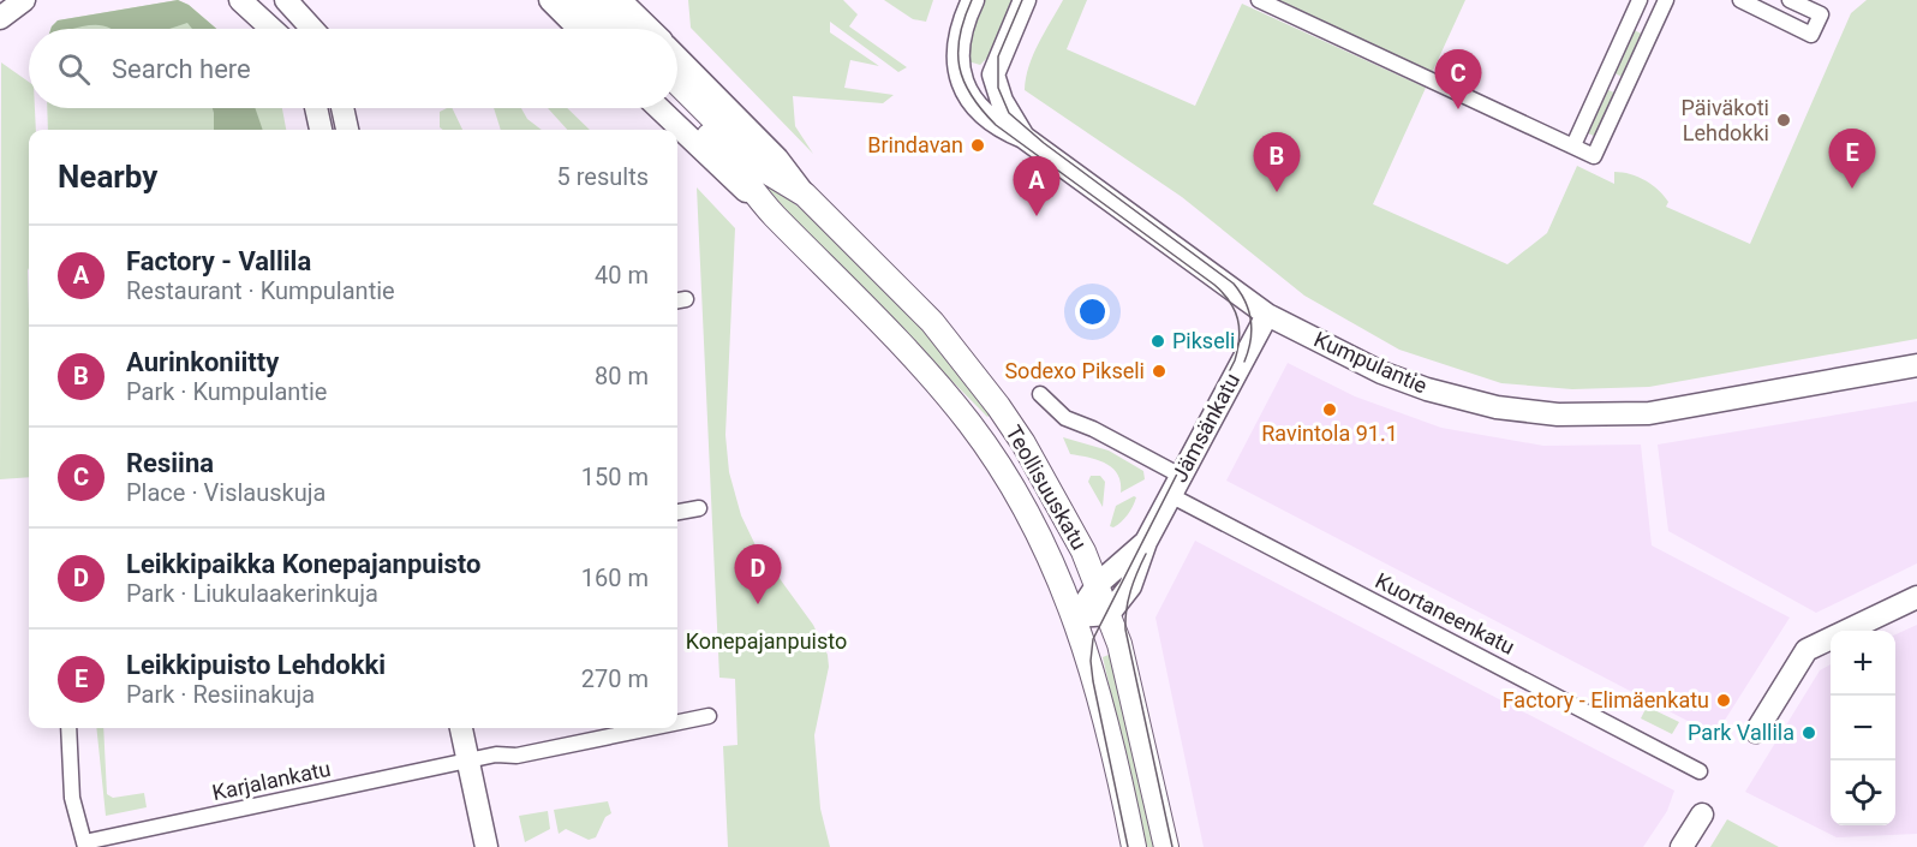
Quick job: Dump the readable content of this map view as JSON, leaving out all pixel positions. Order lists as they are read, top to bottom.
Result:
{
  "streets": {
    "main road": ["Kumpulantie", "Jämsänkatu", "Teollisuuskatu"],
    "street": ["Kuortaneenkatu", "Karjalankatu"]
  },
  "crossings": [
    ["Kumpulantie", "Jämsänkatu"],
    ["Jämsänkatu", "Teollisuuskatu"],
    ["Jämsänkatu", "Kuortaneenkatu"]
  ],
  "parks": ["Konepajanpuisto"],
  "places": [
    "Päiväkoti Lehdokki",
    "Brindavan",
    "Pikseli",
    "Sodexo Pikseli",
    "Ravintola 91.1",
    "Factory - Elimäenkatu",
    "Park Vallila"
  ],
  "page": {
    "search": "Search here",
    "pins": [
      "C",
      "E",
      "B",
      "A",
      "D"
    ],
    "heading": ["Nearby", "5 results"],
    "list": [
      {
        "mark": "A",
        "name": "Factory - Vallila",
        "note": "Restaurant · Kumpulantie",
        "value": "40 m"
      },
      {
        "mark": "B",
        "name": "Aurinkoniitty",
        "note": "Park · Kumpulantie",
        "value": "80 m"
      },
      {
        "mark": "C",
        "name": "Resiina",
        "note": "Place · Vislauskuja",
        "value": "150 m"
      },
      {
        "mark": "D",
        "name": "Leikkipaikka Konepajanpuisto",
        "note": "Park · Liukulaakerinkuja",
        "value": "160 m"
      },
      {
        "mark": "E",
        "name": "Leikkipuisto Lehdokki",
        "note": "Park · Resiinakuja",
        "value": "270 m"
      }
    ],
    "map_buttons": ["+", "−"]
  }
}
